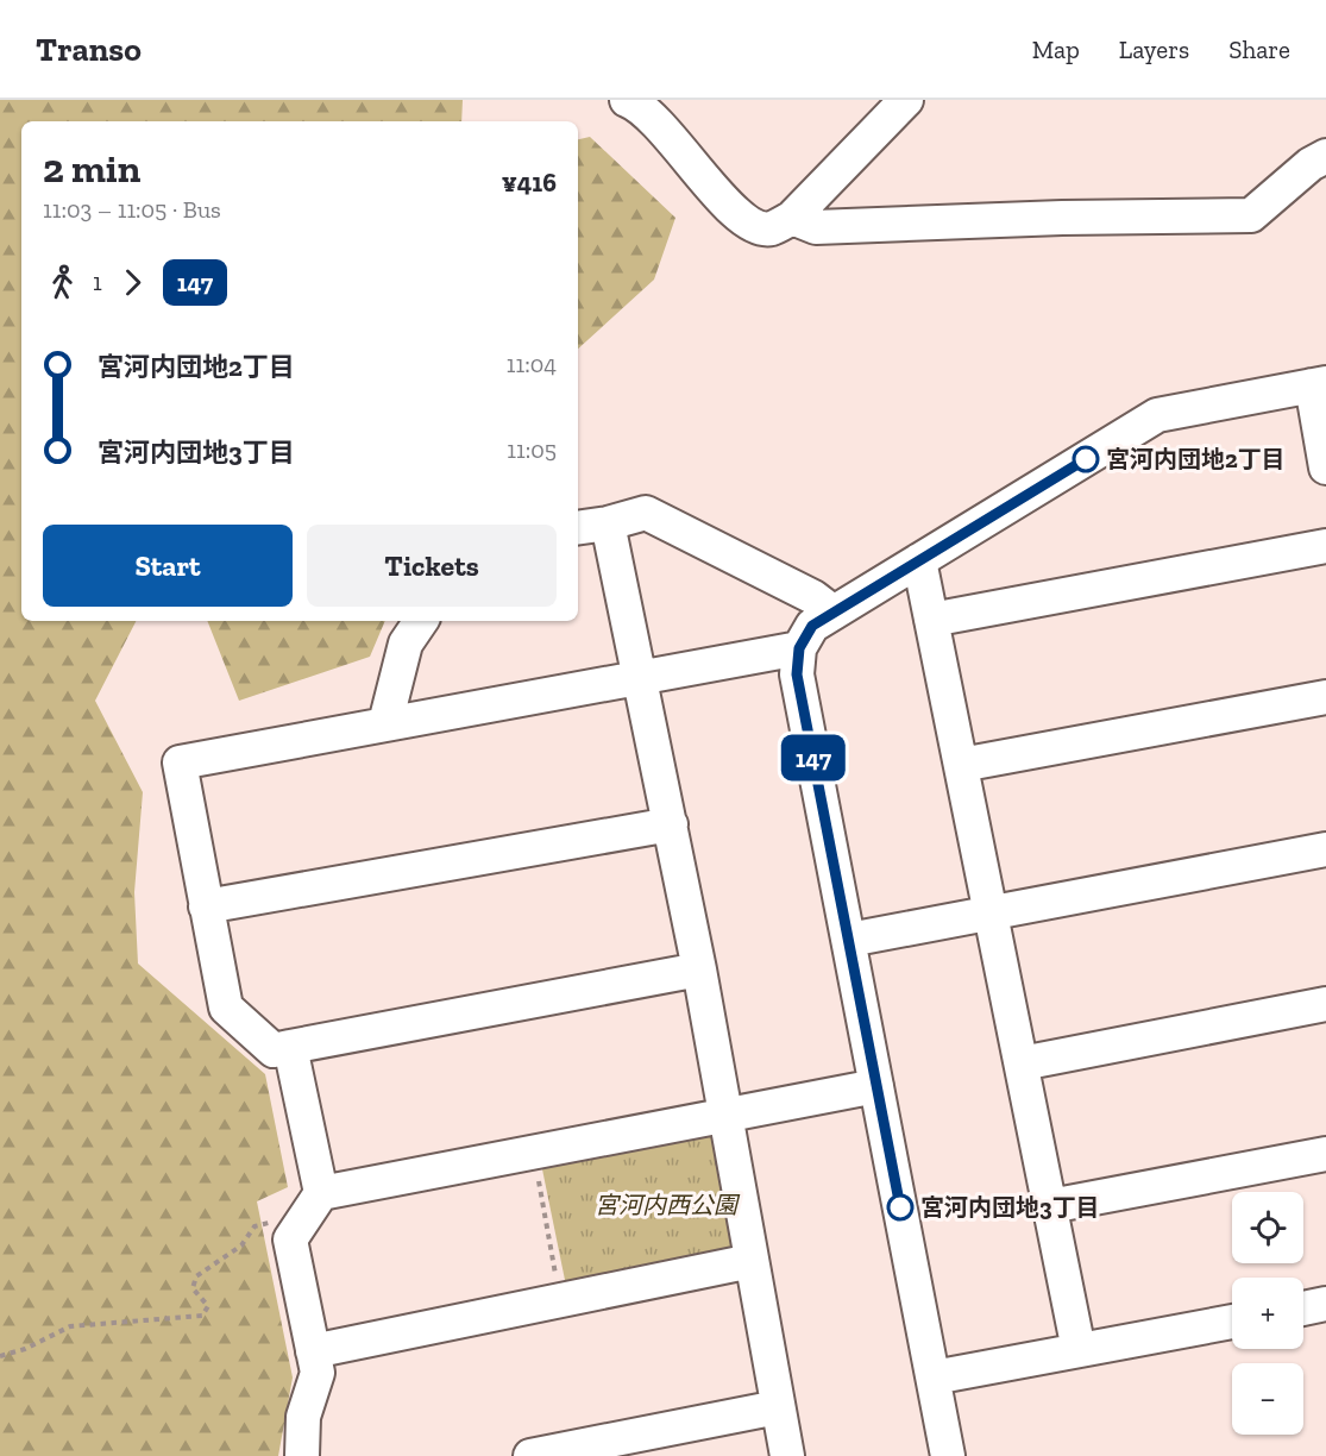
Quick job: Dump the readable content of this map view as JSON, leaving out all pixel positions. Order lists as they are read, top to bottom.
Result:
{
  "parks": ["宮河内西公園"],
  "places": ["宮河内団地2丁目", "宮河内団地3丁目"],
  "lines": ["bus line 147"],
  "page": {
    "header": "Transo",
    "nav": ["Map", "Layers", "Share"],
    "on_map": "147",
    "heading": ["2 min", "11:03 – 11:05 · Bus", "¥416"],
    "legs": ["1", "147"],
    "list": [
      {
        "name": "宮河内団地2丁目",
        "value": "11:04"
      },
      {
        "name": "宮河内団地3丁目",
        "value": "11:05"
      }
    ],
    "buttons": ["Start", "Tickets"],
    "map_buttons": ["+", "−"]
  }
}
